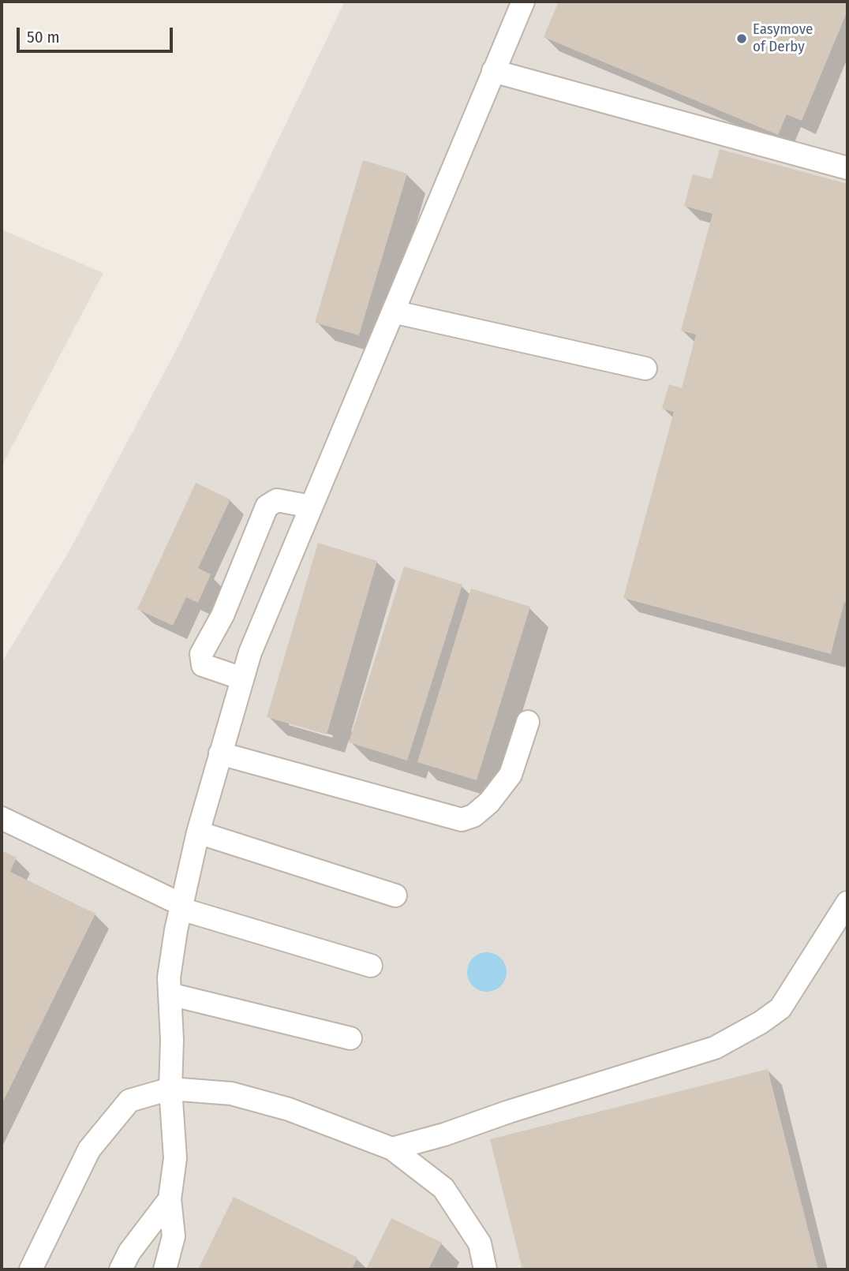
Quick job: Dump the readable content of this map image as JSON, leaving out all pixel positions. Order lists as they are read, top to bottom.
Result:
{
  "places": ["Easymove of Derby"],
  "scale_bar": "50 m"
}
